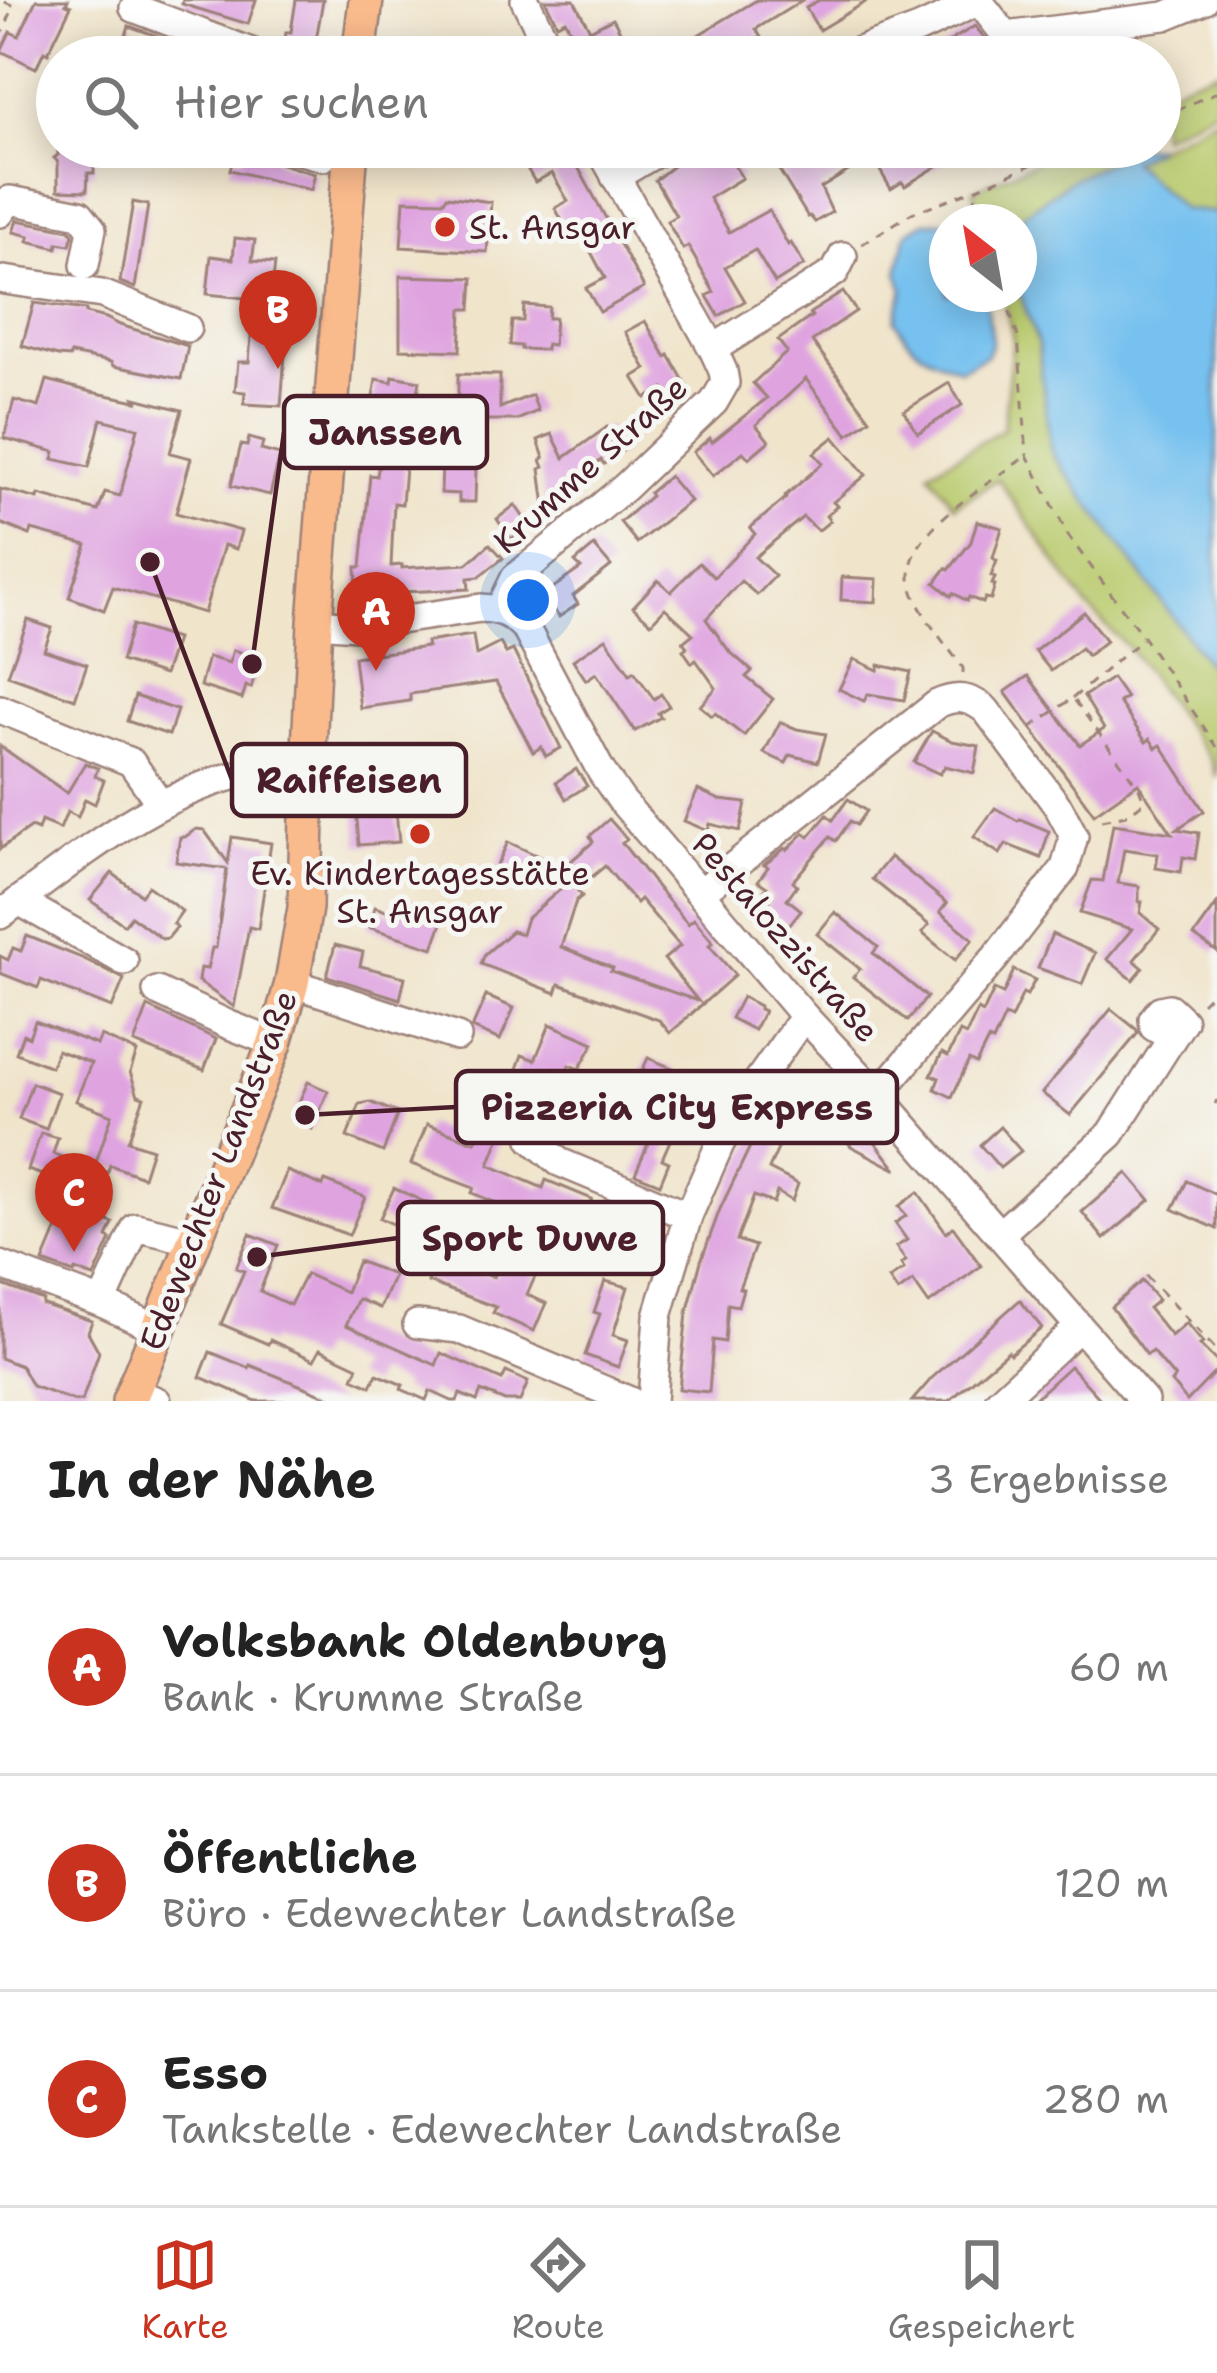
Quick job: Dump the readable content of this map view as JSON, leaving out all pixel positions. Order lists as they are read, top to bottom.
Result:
{
  "streets": {
    "main road": ["Edewechter Landstraße"],
    "street": ["Krumme Straße", "Pestalozzistraße"]
  },
  "crossings": [
    ["Krumme Straße", "Pestalozzistraße"],
    ["Krumme Straße", "Edewechter Landstraße"]
  ],
  "places": [
    "St. Ansgar",
    "Raiffeisen",
    "Janssen",
    "Ev. Kindertagesstätte St. Ansgar",
    "Pizzeria City Express",
    "Sport Duwe"
  ],
  "north": "top left",
  "page": {
    "search": "Hier suchen",
    "pins": ["B", "A", "C"],
    "heading": ["In der Nähe", "3 Ergebnisse"],
    "list": [
      {
        "mark": "A",
        "name": "Volksbank Oldenburg",
        "note": "Bank · Krumme Straße",
        "value": "60 m"
      },
      {
        "mark": "B",
        "name": "Öffentliche",
        "note": "Büro · Edewechter Landstraße",
        "value": "120 m"
      },
      {
        "mark": "C",
        "name": "Esso",
        "note": "Tankstelle · Edewechter Landstraße",
        "value": "280 m"
      }
    ],
    "nav": ["Karte", "Route", "Gespeichert"]
  }
}
